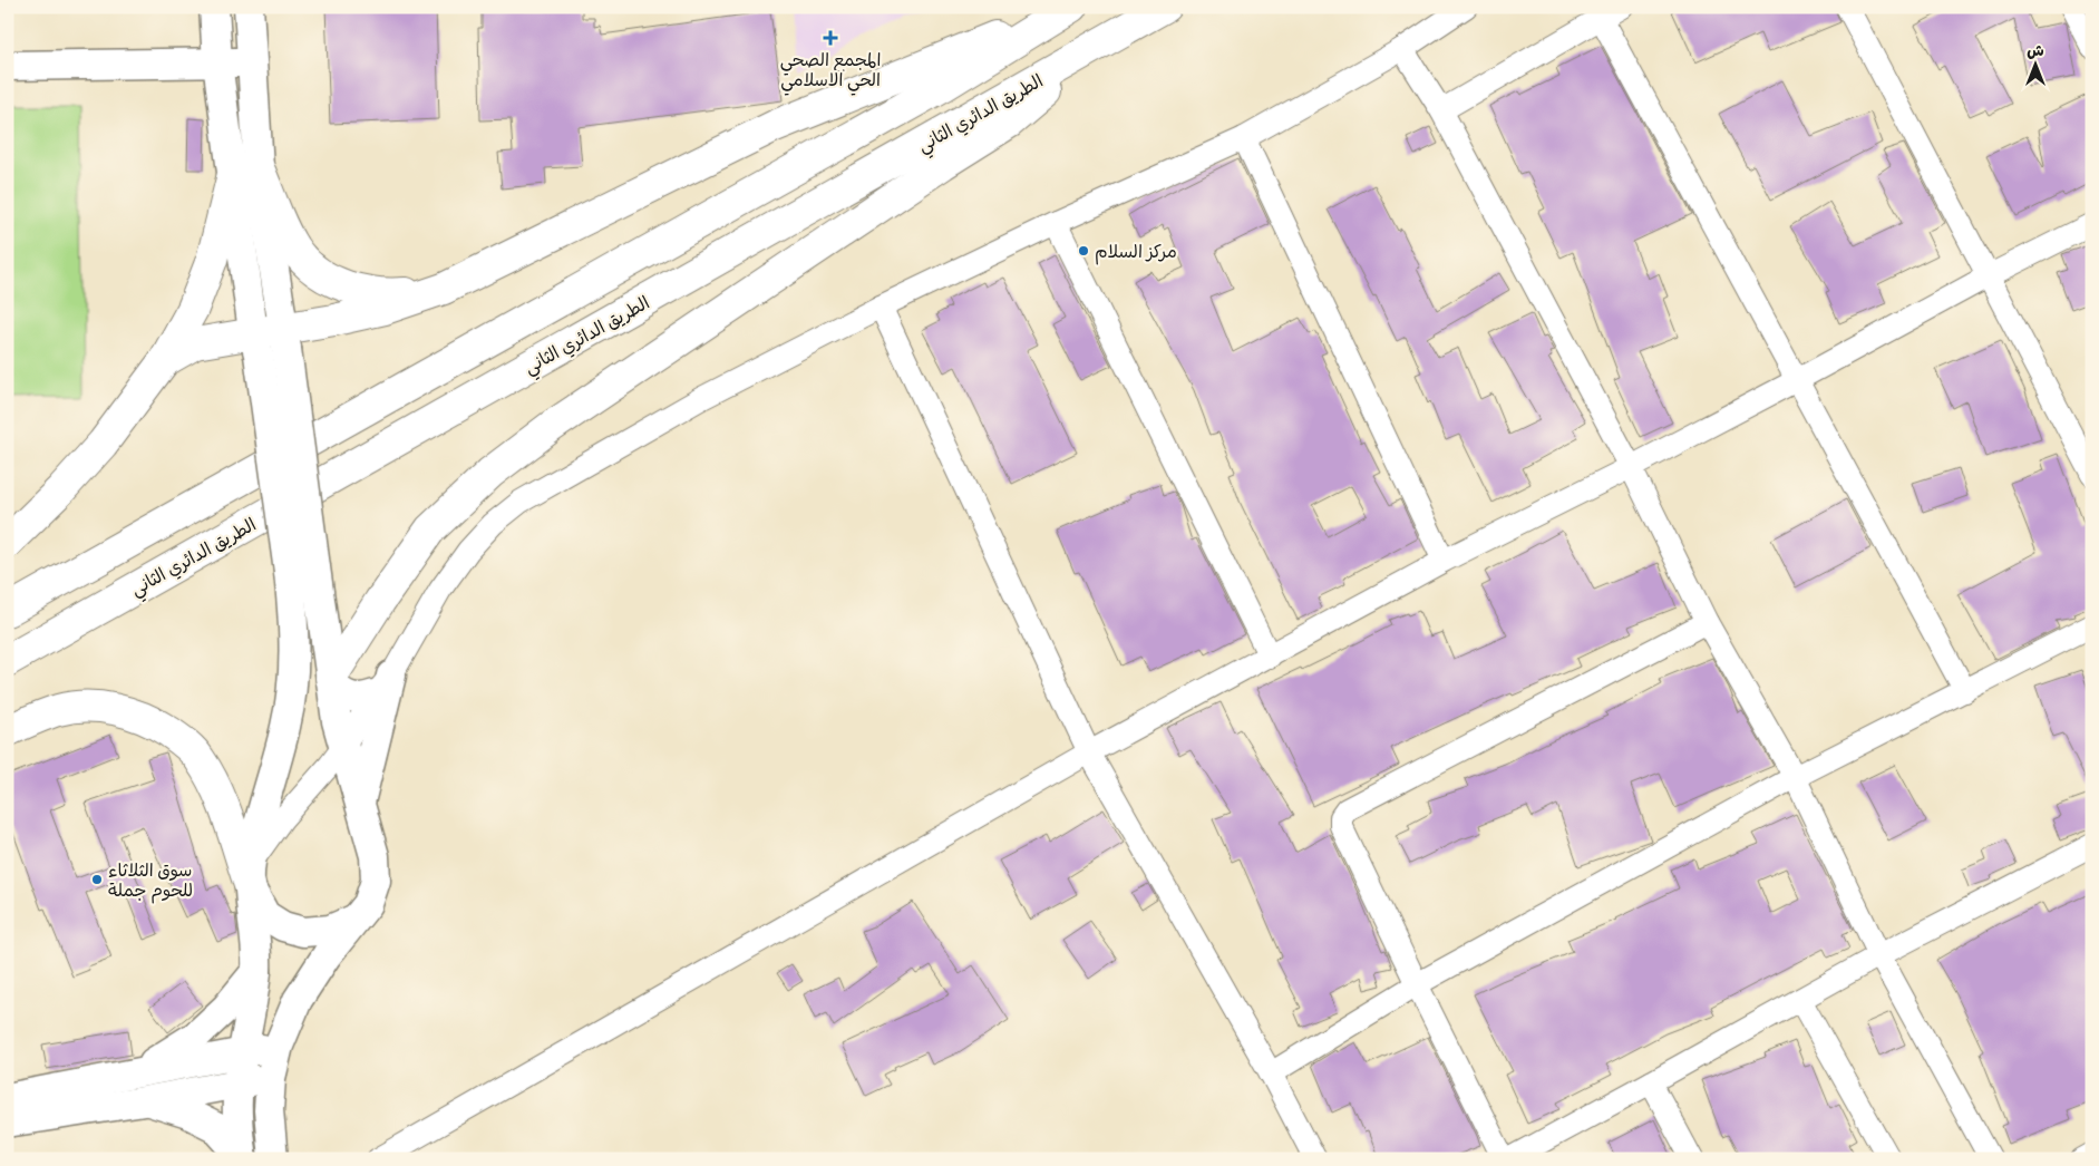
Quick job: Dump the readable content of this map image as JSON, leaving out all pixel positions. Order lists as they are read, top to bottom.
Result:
{
  "streets": {
    "highway": ["الطريق الدائري الثاني"]
  },
  "places": {
    "health": ["المجمع الصحي الحي الاسلامي"],
    "other": ["مركز السلام", "سوق الثلاثاء للحوم جملة"]
  },
  "north": "top"
}
